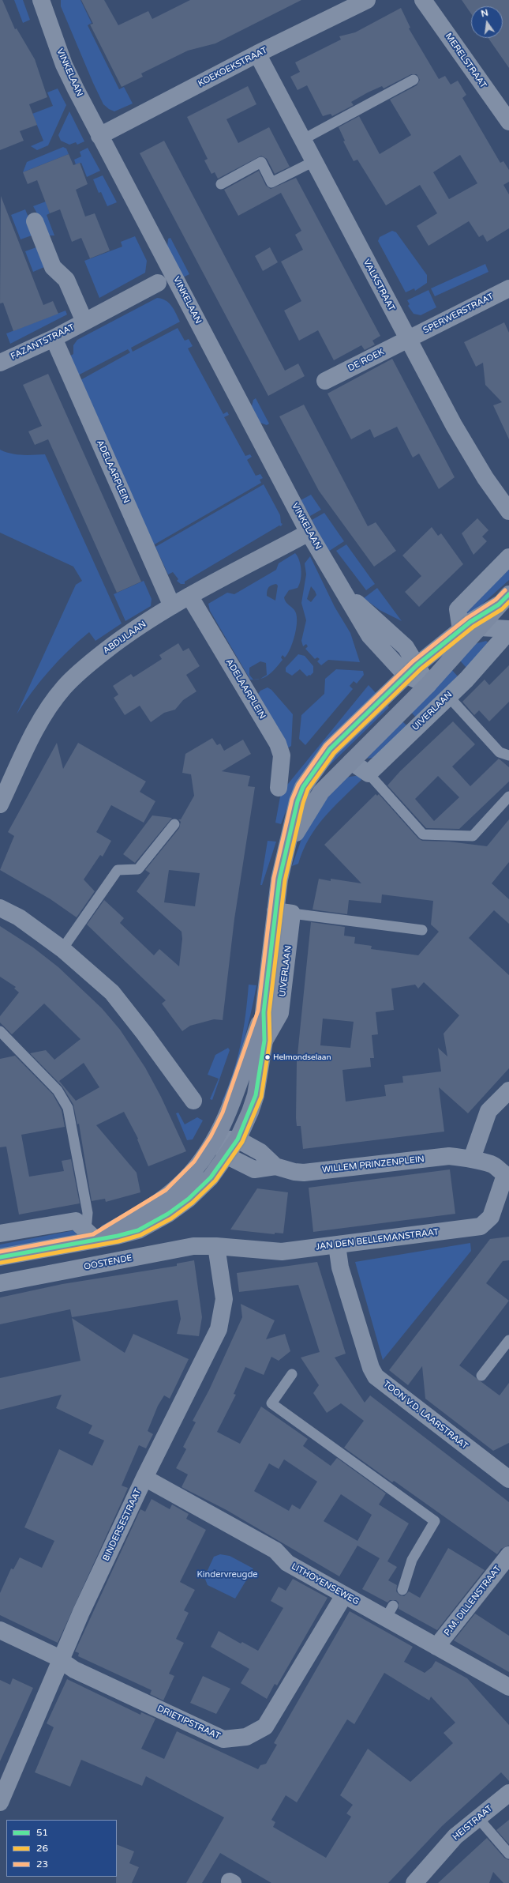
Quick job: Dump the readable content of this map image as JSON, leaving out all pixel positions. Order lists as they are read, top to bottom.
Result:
{
  "streets": {
    "main road": ["UIVERLAAN"],
    "street": [
      "MERELSTRAAT",
      "KOEKOEKSTRAAT",
      "VINKELAAN",
      "VALKSTRAAT",
      "SPERWERSTRAAT",
      "FAZANTSTRAAT",
      "DE ROEK",
      "ADELAARPLEIN",
      "ABDIJLAAN",
      "WILLEM PRINZENPLEIN",
      "JAN DEN BELLEMANSTRAAT",
      "OOSTENDE",
      "TOON V.D. LAARSTRAAT",
      "BINDERSESTRAAT",
      "LITHOYENSEWEG",
      "P.M. DILLENSTRAAT",
      "DRIETIPSTRAAT",
      "HEISTRAAT"
    ]
  },
  "crossings": [
    ["KOEKOEKSTRAAT", "VINKELAAN"],
    ["KOEKOEKSTRAAT", "VALKSTRAAT"],
    ["VINKELAAN", "ABDIJLAAN"],
    ["VINKELAAN", "UIVERLAAN"],
    ["VALKSTRAAT", "SPERWERSTRAAT"],
    ["VALKSTRAAT", "DE ROEK"],
    ["SPERWERSTRAAT", "DE ROEK"],
    ["FAZANTSTRAAT", "ADELAARPLEIN"],
    ["ADELAARPLEIN", "ABDIJLAAN"],
    ["UIVERLAAN", "WILLEM PRINZENPLEIN"],
    ["WILLEM PRINZENPLEIN", "JAN DEN BELLEMANSTRAAT"],
    ["JAN DEN BELLEMANSTRAAT", "OOSTENDE"],
    ["JAN DEN BELLEMANSTRAAT", "TOON V.D. LAARSTRAAT"],
    ["JAN DEN BELLEMANSTRAAT", "BINDERSESTRAAT"],
    ["OOSTENDE", "BINDERSESTRAAT"],
    ["BINDERSESTRAAT", "LITHOYENSEWEG"],
    ["BINDERSESTRAAT", "DRIETIPSTRAAT"],
    ["LITHOYENSEWEG", "P.M. DILLENSTRAAT"],
    ["LITHOYENSEWEG", "DRIETIPSTRAAT"]
  ],
  "parks": ["Kindervreugde"],
  "places": ["Helmondselaan"],
  "lines": ["transit line 23", "transit line 51", "transit line 26"],
  "legend": ["51", "26", "23"],
  "north": "top"
}
